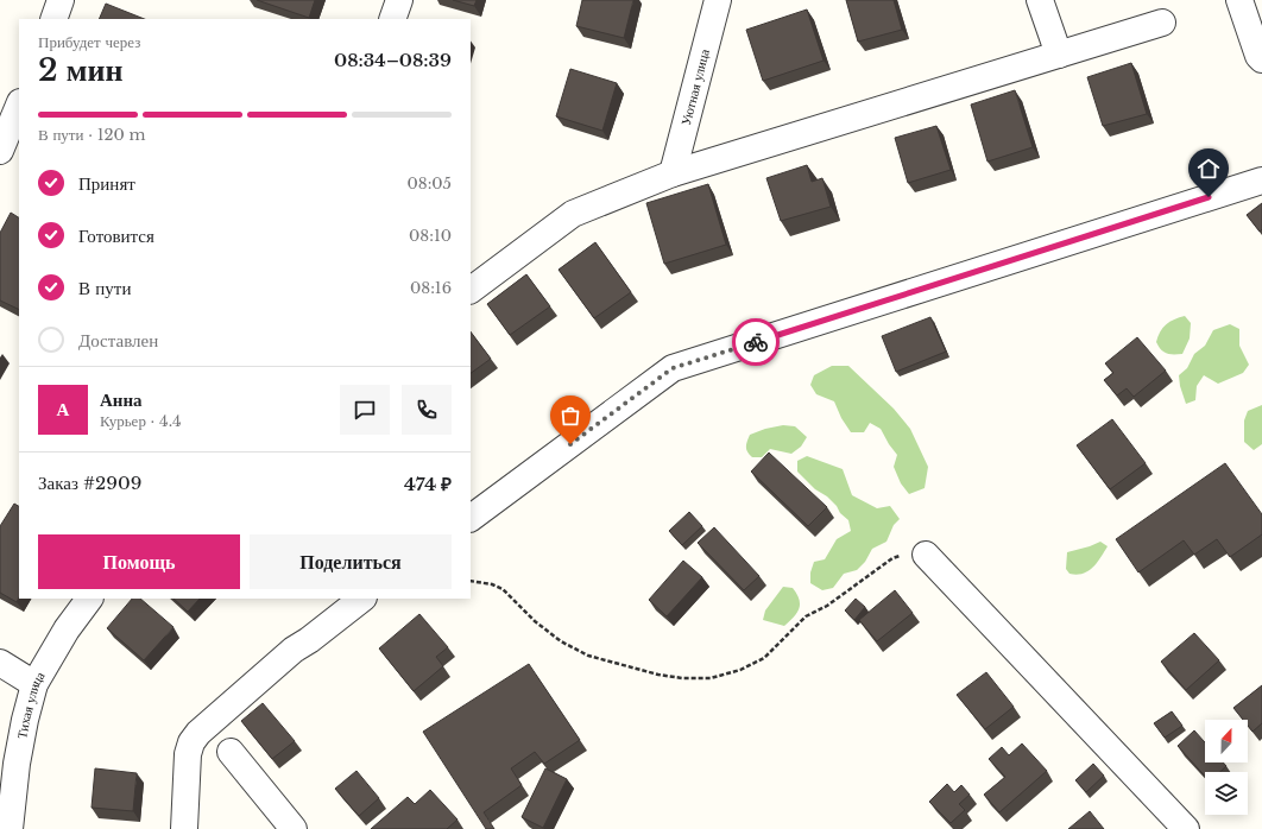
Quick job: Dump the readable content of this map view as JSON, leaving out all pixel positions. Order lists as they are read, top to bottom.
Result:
{
  "streets": {
    "street": ["Уютная улица", "Тихая улица"]
  },
  "north": "top",
  "page": {
    "heading": ["2 мин", "Прибудет через", "08:34–08:39"],
    "panel": [
      "Анна",
      "Курьер · 4.4",
      "Заказ #2909",
      "474 ₽"
    ],
    "bar": "В пути · 120 m",
    "list": [
      ["Принят", "08:05"],
      ["Готовится", "08:10"],
      ["В пути", "08:16"],
      "Доставлен"
    ],
    "round": "А",
    "buttons": ["Помощь", "Поделиться"]
  }
}
